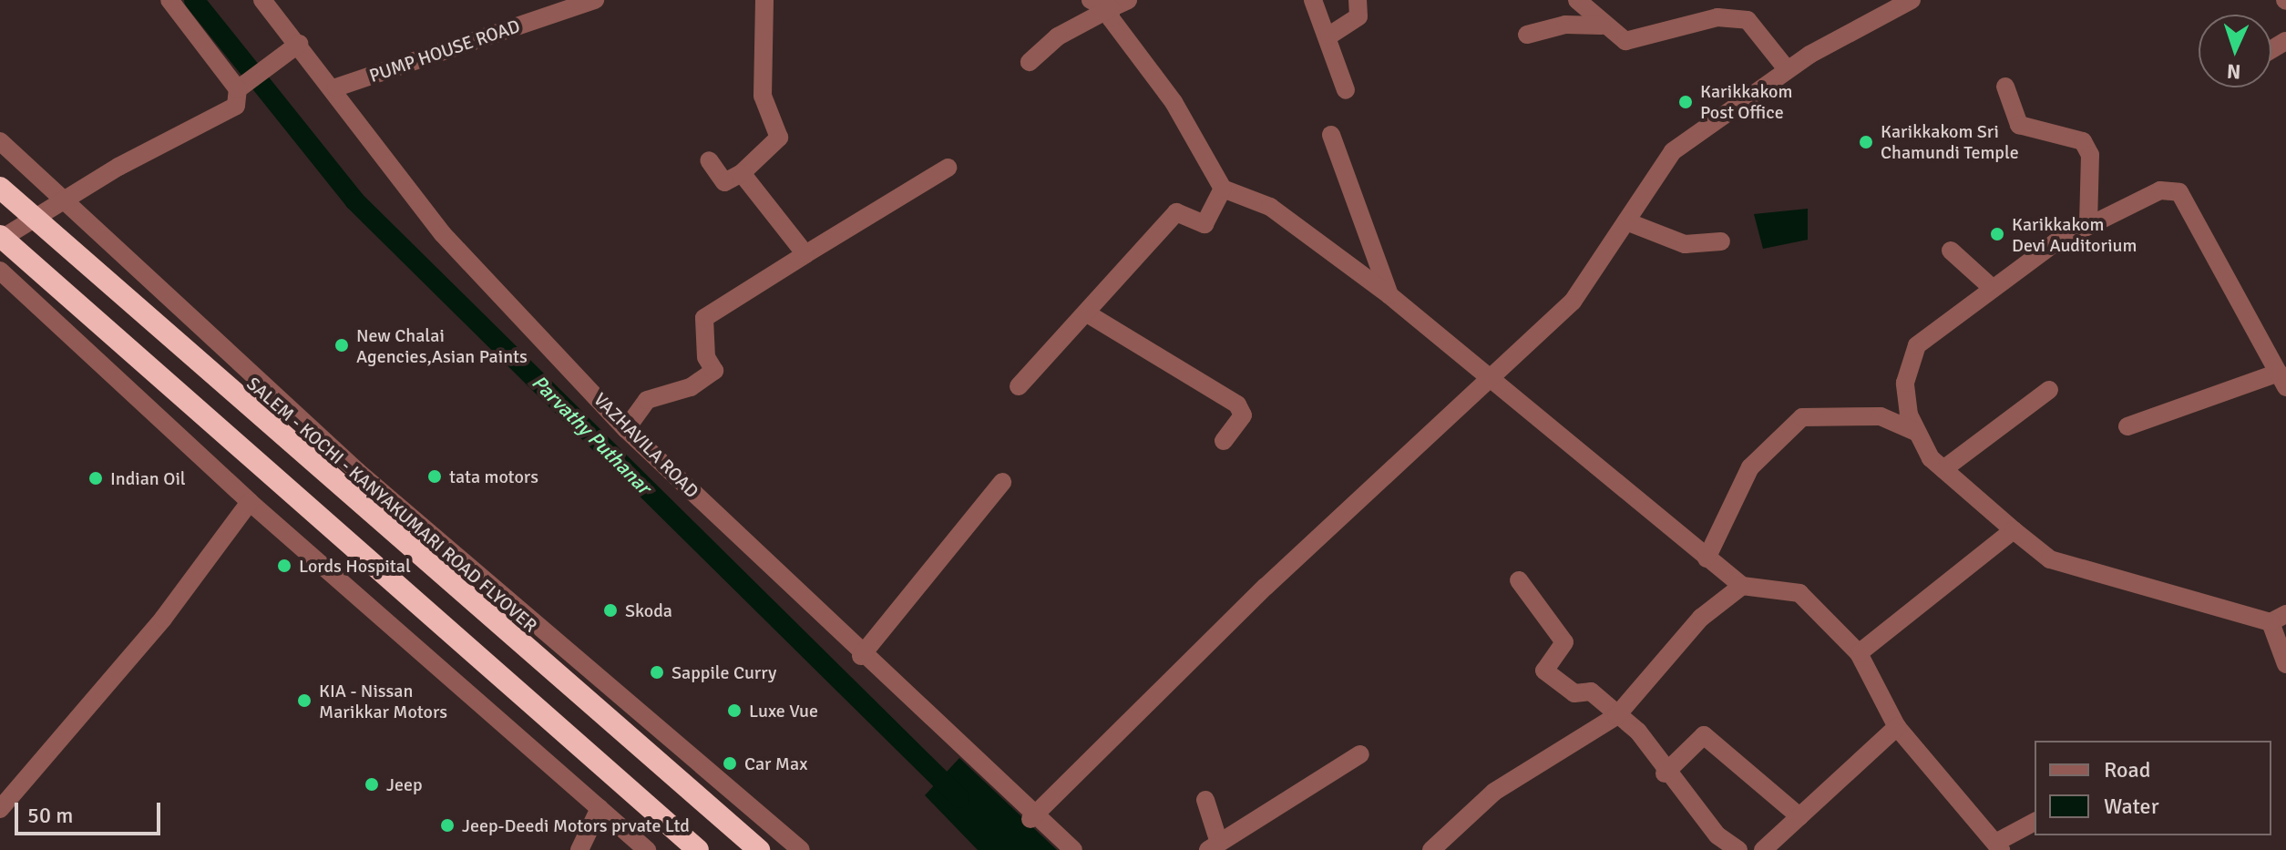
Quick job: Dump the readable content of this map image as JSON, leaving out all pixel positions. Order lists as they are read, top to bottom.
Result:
{
  "streets": {
    "highway": ["SALEM - KOCHI - KANYAKUMARI ROAD FLYOVER"],
    "street": ["PUMP HOUSE ROAD", "VAZHAVILA ROAD"]
  },
  "crossings": [
    ["PUMP HOUSE ROAD", "VAZHAVILA ROAD"]
  ],
  "water": ["Parvathy Puthanar"],
  "places": [
    "Karikkakom Post Office",
    "Karikkakom Sri Chamundi Temple",
    "Karikkakom Devi Auditorium",
    "New Chalai Agencies,Asian Paints",
    "tata motors",
    "Indian Oil",
    "Lords Hospital",
    "Skoda",
    "Sappile Curry",
    "KIA - Nissan Marikkar Motors",
    "Luxe Vue",
    "Car Max",
    "Jeep",
    "Jeep-Deedi Motors prvate Ltd"
  ],
  "legend": ["Road", "Water"],
  "scale_bar": "50 m",
  "north": "bottom"
}
